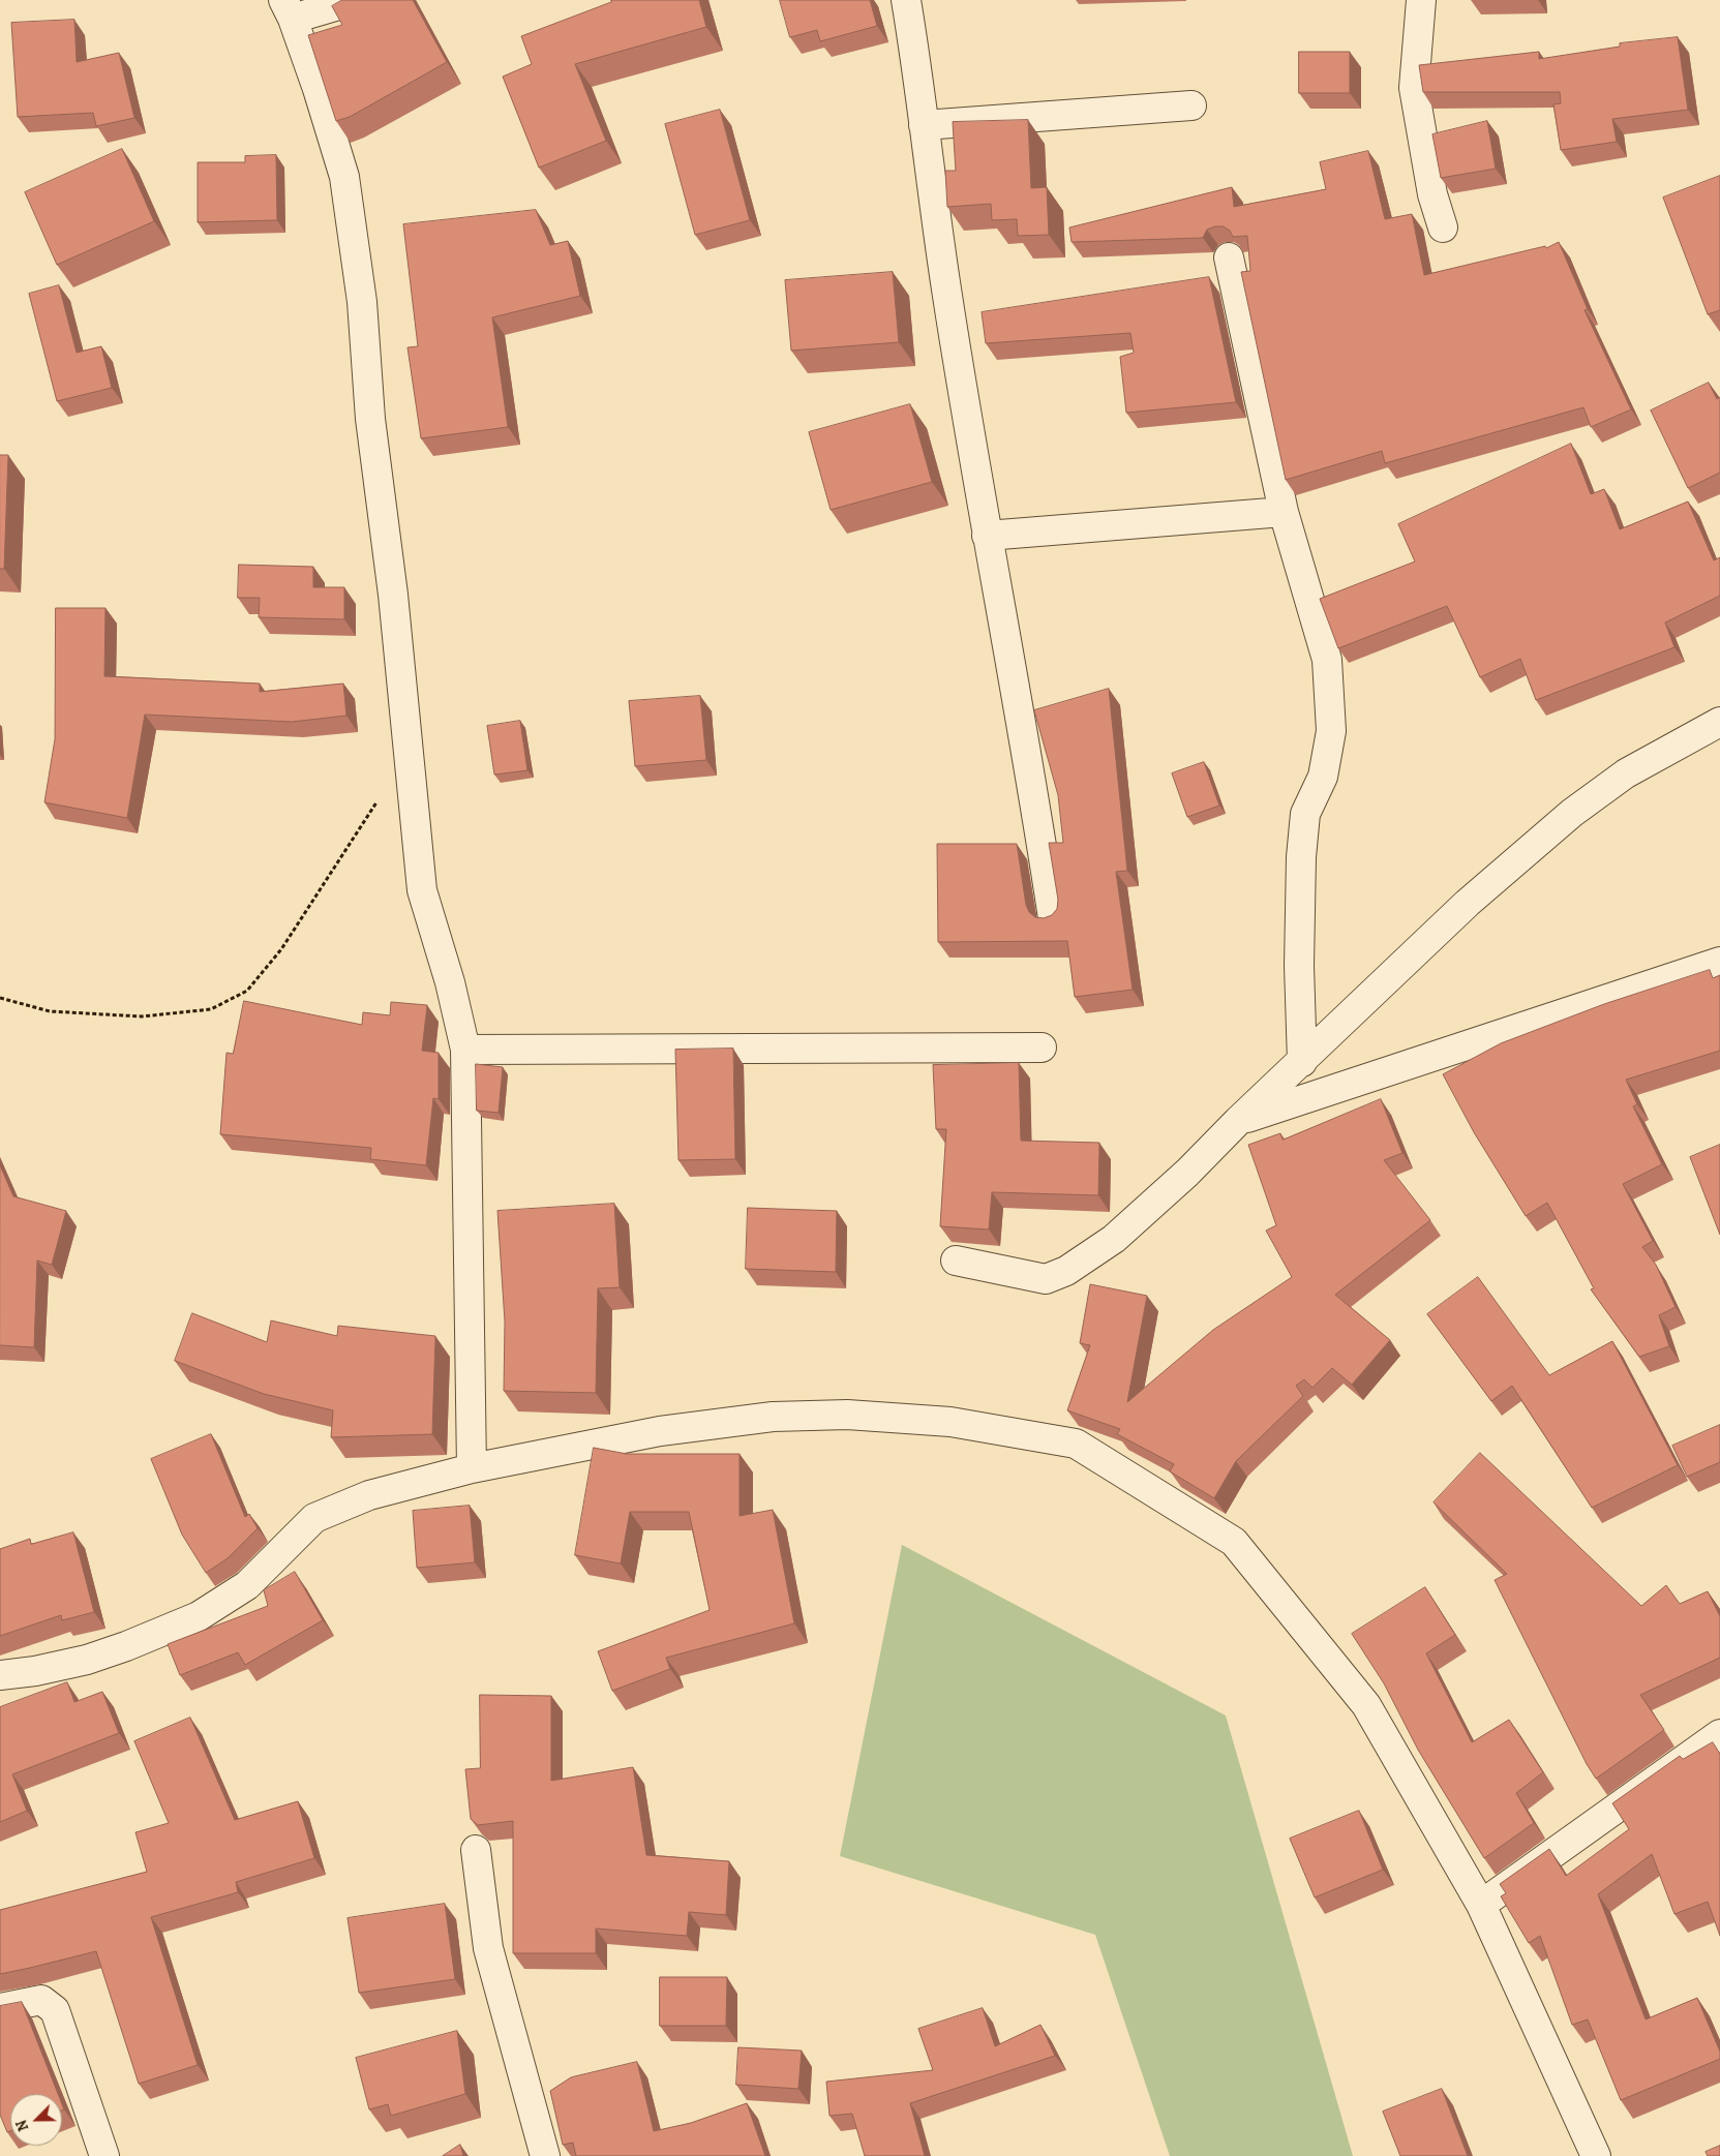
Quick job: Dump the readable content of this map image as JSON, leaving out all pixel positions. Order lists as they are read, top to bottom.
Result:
{
  "north": "bottom left"
}
